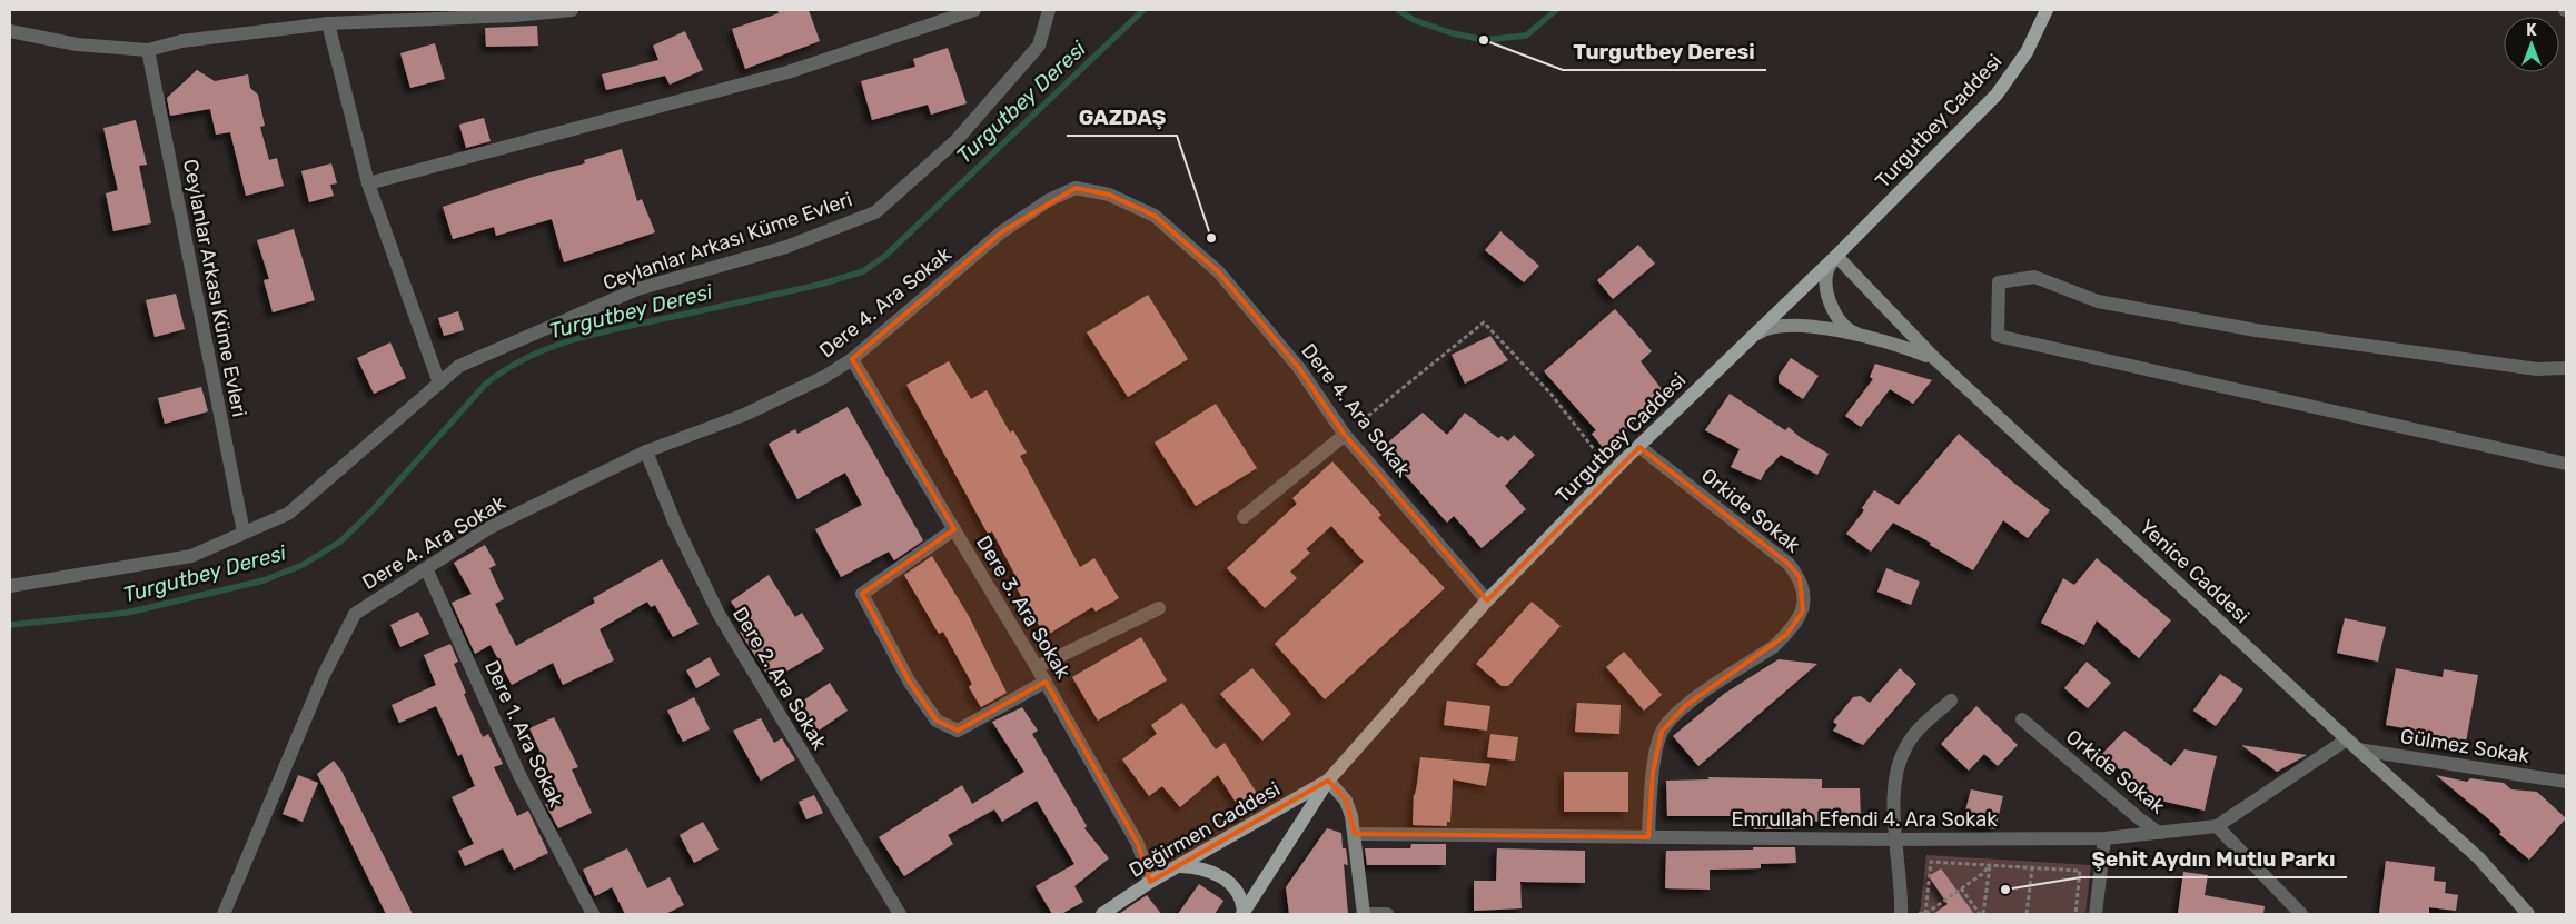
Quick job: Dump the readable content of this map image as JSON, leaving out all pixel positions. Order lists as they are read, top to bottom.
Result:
{
  "streets": {
    "main road": ["Turgutbey Caddesi", "Değirmen Caddesi"],
    "street": [
      "Ceylanlar Arkası Küme Evleri",
      "Dere 4. Ara Sokak",
      "Orkide Sokak",
      "Yenice Caddesi",
      "Dere 3. Ara Sokak",
      "Dere 2. Ara Sokak",
      "Dere 1. Ara Sokak",
      "Gülmez Sokak",
      "Emrullah Efendi 4. Ara Sokak"
    ]
  },
  "crossings": [
    ["Turgutbey Caddesi", "Dere 4. Ara Sokak"],
    ["Turgutbey Caddesi", "Orkide Sokak"],
    ["Turgutbey Caddesi", "Yenice Caddesi"],
    ["Turgutbey Caddesi", "Değirmen Caddesi"],
    ["Dere 4. Ara Sokak", "Dere 3. Ara Sokak"],
    ["Dere 4. Ara Sokak", "Dere 2. Ara Sokak"],
    ["Dere 4. Ara Sokak", "Dere 1. Ara Sokak"],
    ["Orkide Sokak", "Emrullah Efendi 4. Ara Sokak"],
    ["Yenice Caddesi", "Gülmez Sokak"],
    ["Yenice Caddesi", "Emrullah Efendi 4. Ara Sokak"],
    ["Dere 3. Ara Sokak", "Değirmen Caddesi"]
  ],
  "water": ["Turgutbey Deresi"],
  "places": ["Turgutbey Deresi", "GAZDAŞ", "Şehit Aydın Mutlu Parkı"],
  "north": "top"
}
